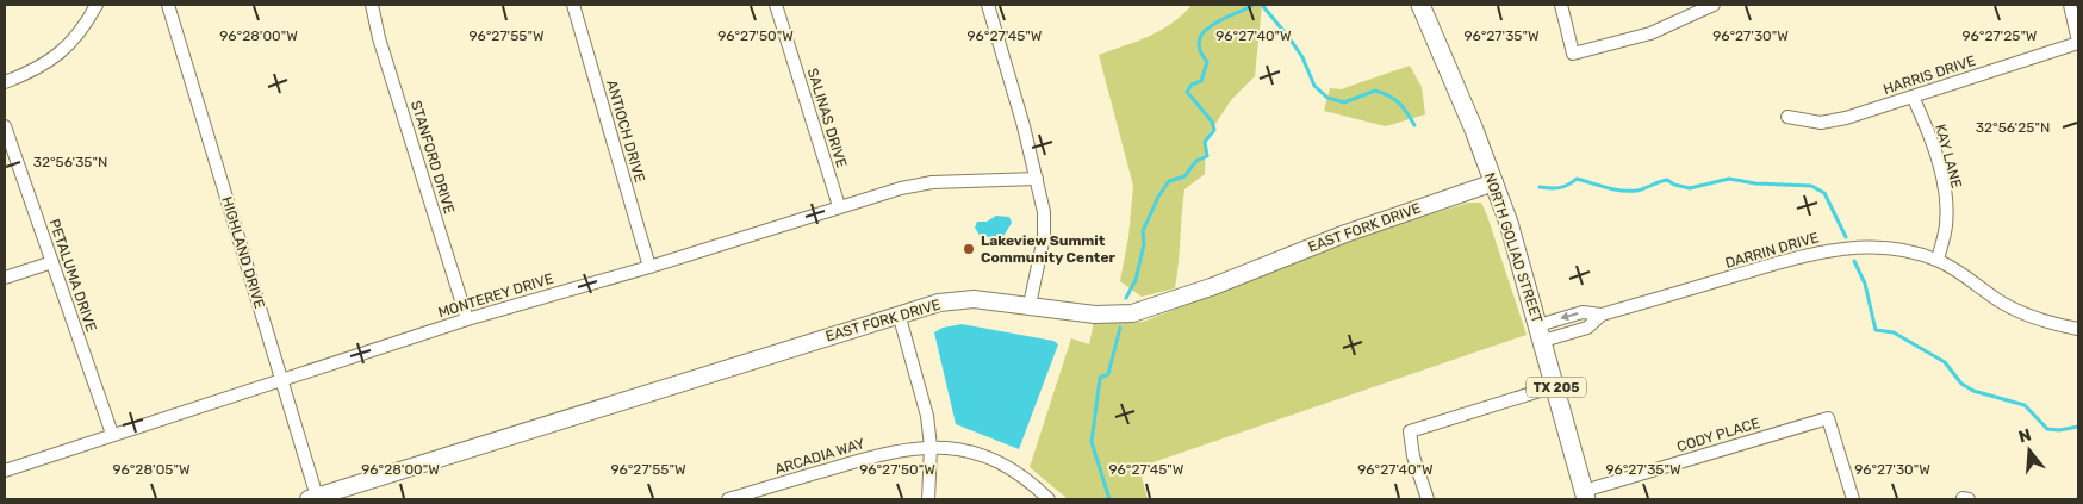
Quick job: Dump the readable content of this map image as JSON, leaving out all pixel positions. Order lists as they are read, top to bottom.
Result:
{
  "streets": {
    "main road": ["NORTH GOLIAD STREET", "TX 205"],
    "street": [
      "HARRIS DRIVE",
      "SALINAS DRIVE",
      "ANTIOCH DRIVE",
      "KAY LANE",
      "STANFORD DRIVE",
      "EAST FORK DRIVE",
      "DARRIN DRIVE",
      "HIGHLAND DRIVE",
      "PETALUMA DRIVE",
      "MONTEREY DRIVE",
      "CODY PLACE",
      "ARCADIA WAY"
    ]
  },
  "crossings": [
    ["HARRIS DRIVE", "KAY LANE"],
    ["SALINAS DRIVE", "MONTEREY DRIVE"],
    ["ANTIOCH DRIVE", "MONTEREY DRIVE"],
    ["KAY LANE", "DARRIN DRIVE"],
    ["STANFORD DRIVE", "MONTEREY DRIVE"],
    ["EAST FORK DRIVE", "NORTH GOLIAD STREET"],
    ["EAST FORK DRIVE", "HIGHLAND DRIVE"],
    ["NORTH GOLIAD STREET", "DARRIN DRIVE"],
    ["NORTH GOLIAD STREET", "CODY PLACE"],
    ["HIGHLAND DRIVE", "MONTEREY DRIVE"],
    ["PETALUMA DRIVE", "MONTEREY DRIVE"]
  ],
  "places": ["Lakeview Summit Community Center"],
  "north": "top",
  "coordinates": [
    "96°28'00\"W",
    "96°27'55\"W",
    "96°27'50\"W",
    "96°27'45\"W",
    "96°27'40\"W",
    "96°27'35\"W",
    "96°27'30\"W",
    "96°27'25\"W",
    "32°56'25\"N",
    "32°56'35\"N",
    "96°28'05\"W"
  ]
}
